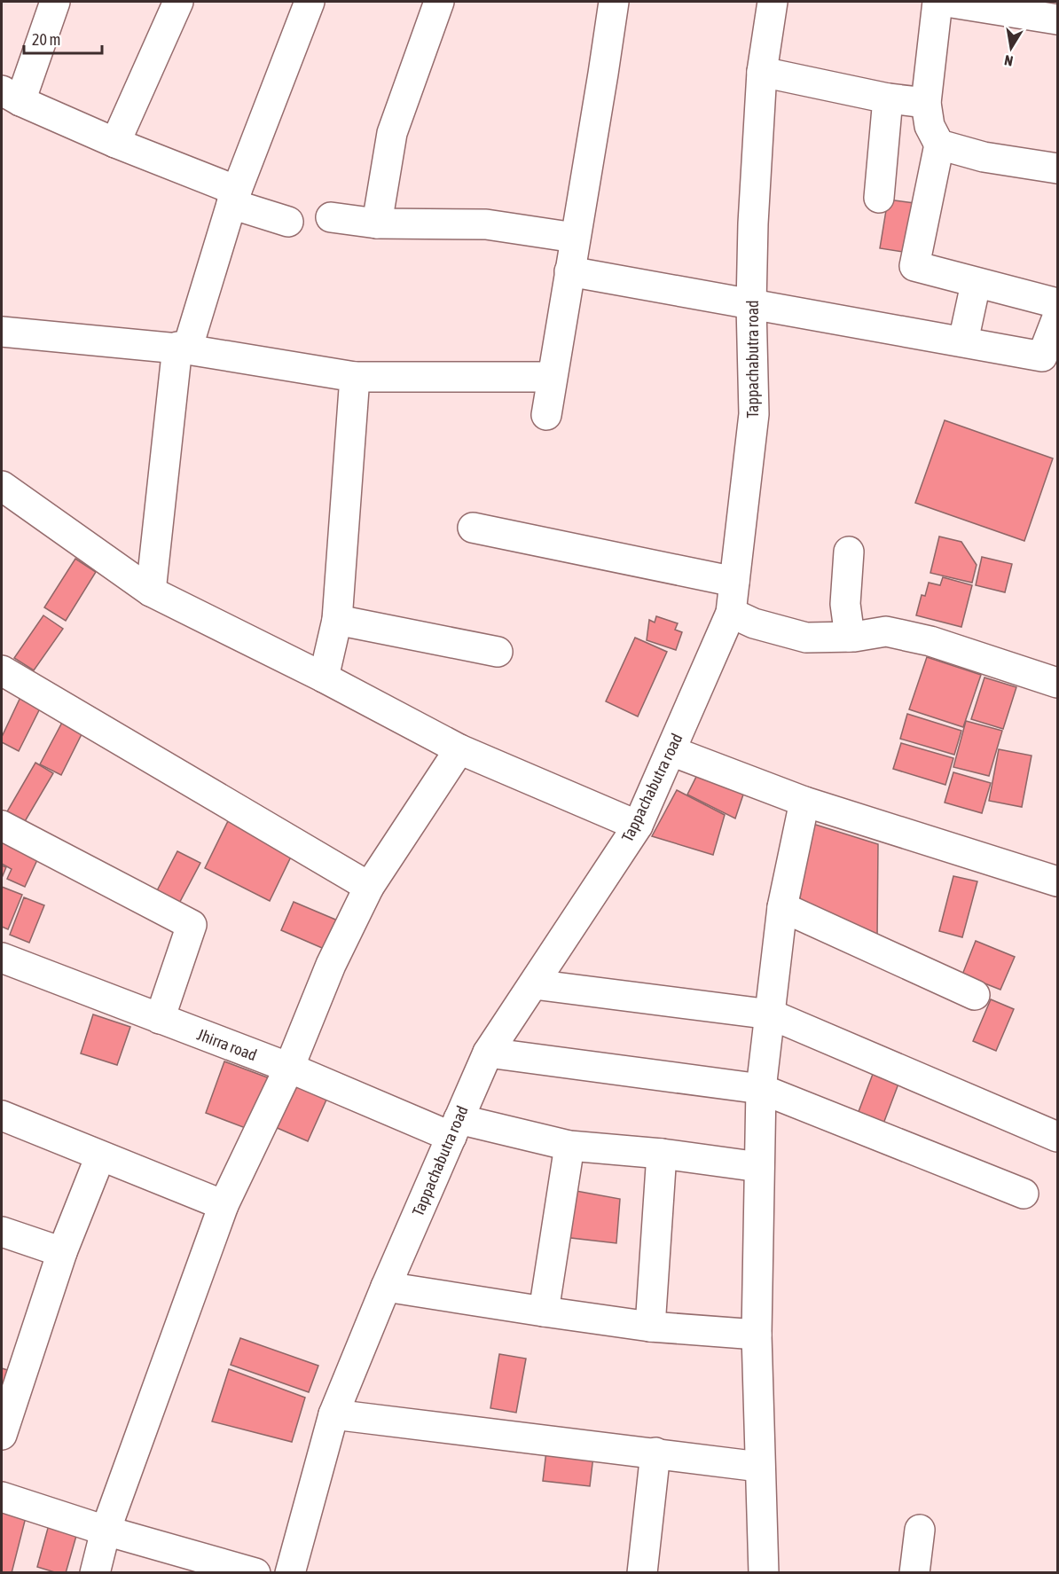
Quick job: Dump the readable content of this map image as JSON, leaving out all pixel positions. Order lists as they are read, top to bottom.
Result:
{
  "streets": {
    "street": ["Tappachabutra road", "Jhirra road"]
  },
  "crossings": [
    ["Tappachabutra road", "Jhirra road"]
  ],
  "scale_bar": "20 m",
  "north": "bottom"
}
